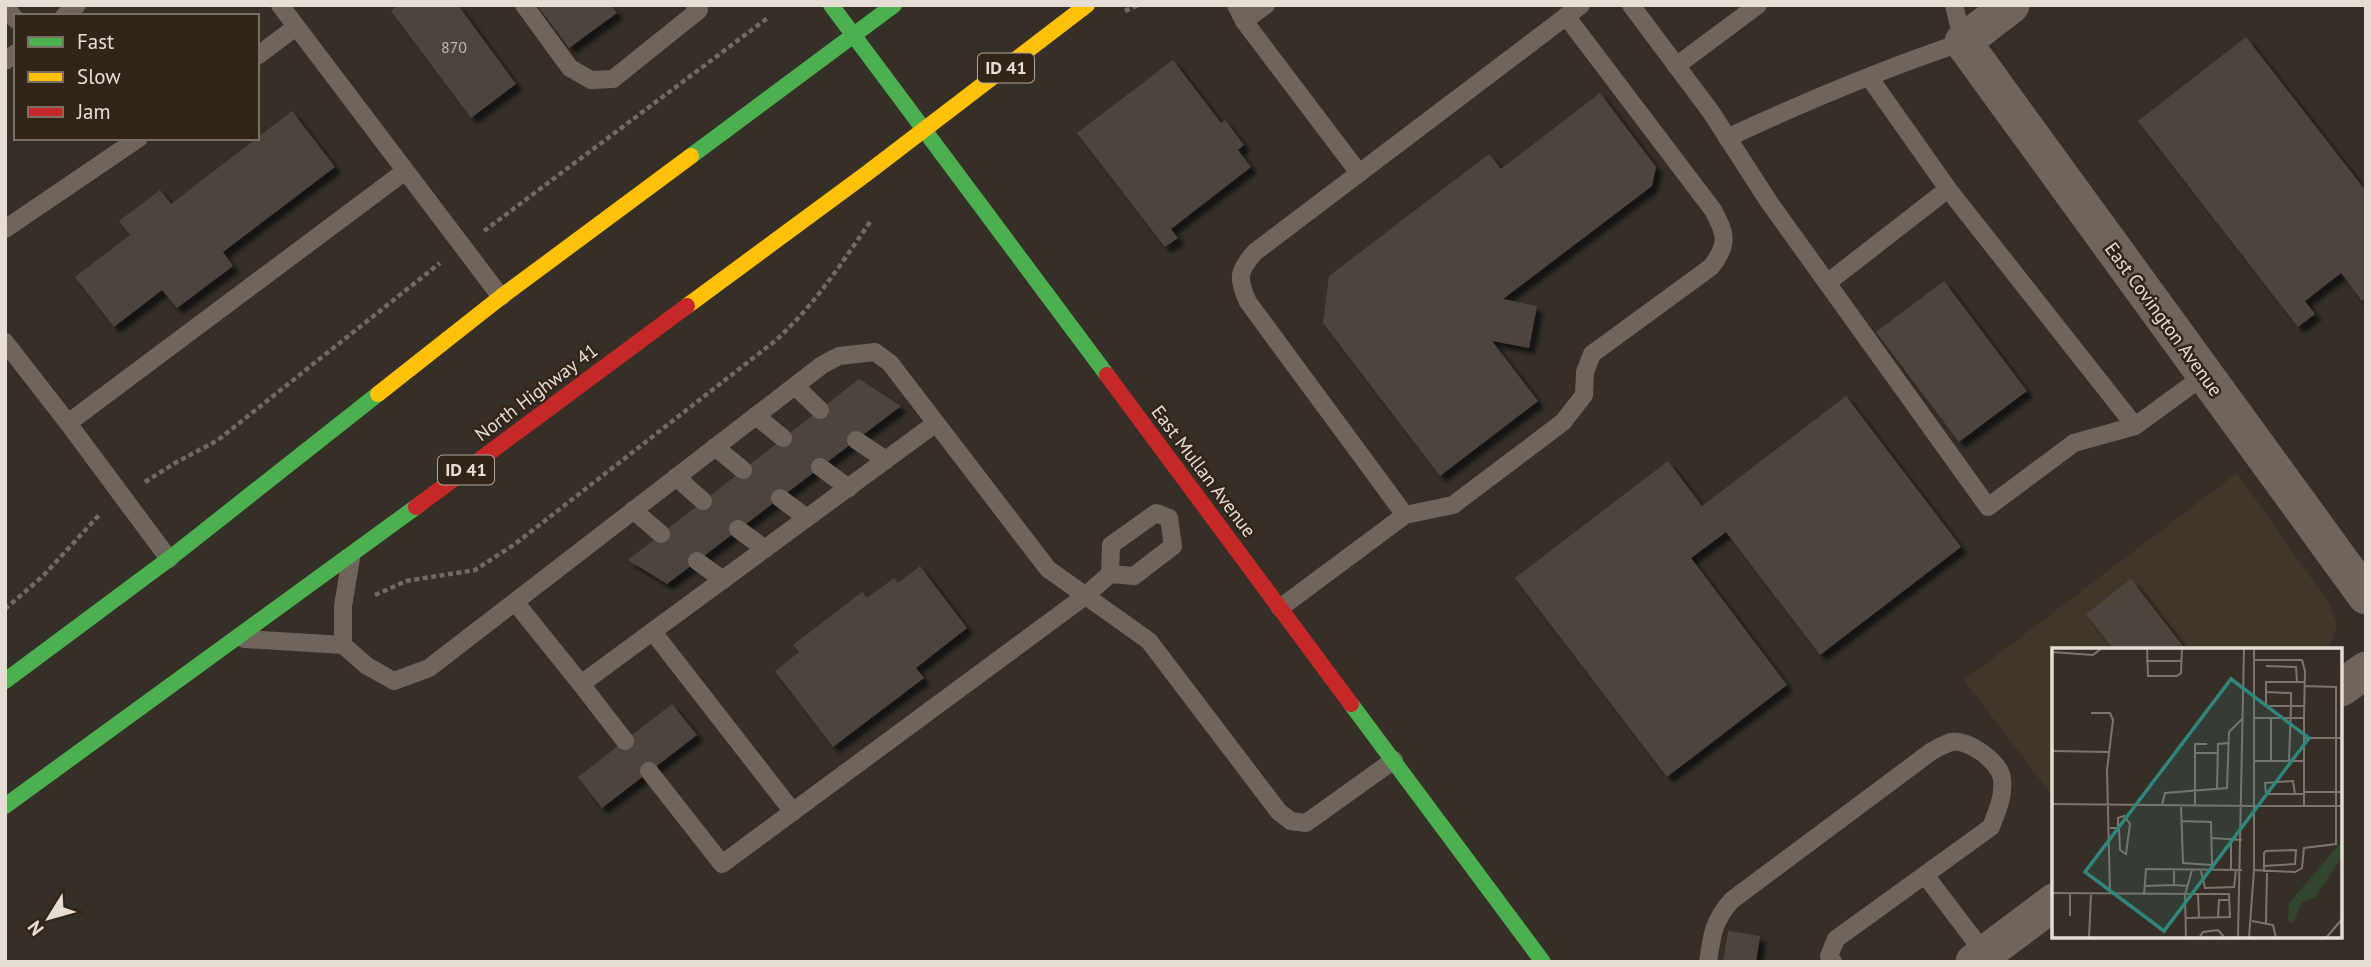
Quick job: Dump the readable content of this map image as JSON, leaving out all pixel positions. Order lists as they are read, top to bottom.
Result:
{
  "streets": {
    "main road": ["ID 41", "North Highway 41", "East Mullan Avenue"],
    "street": ["East Covington Avenue"]
  },
  "crossings": [
    ["North Highway 41", "East Mullan Avenue"]
  ],
  "house_numbers": ["870"],
  "legend": ["Fast", "Slow", "Jam"],
  "north": "bottom left"
}
